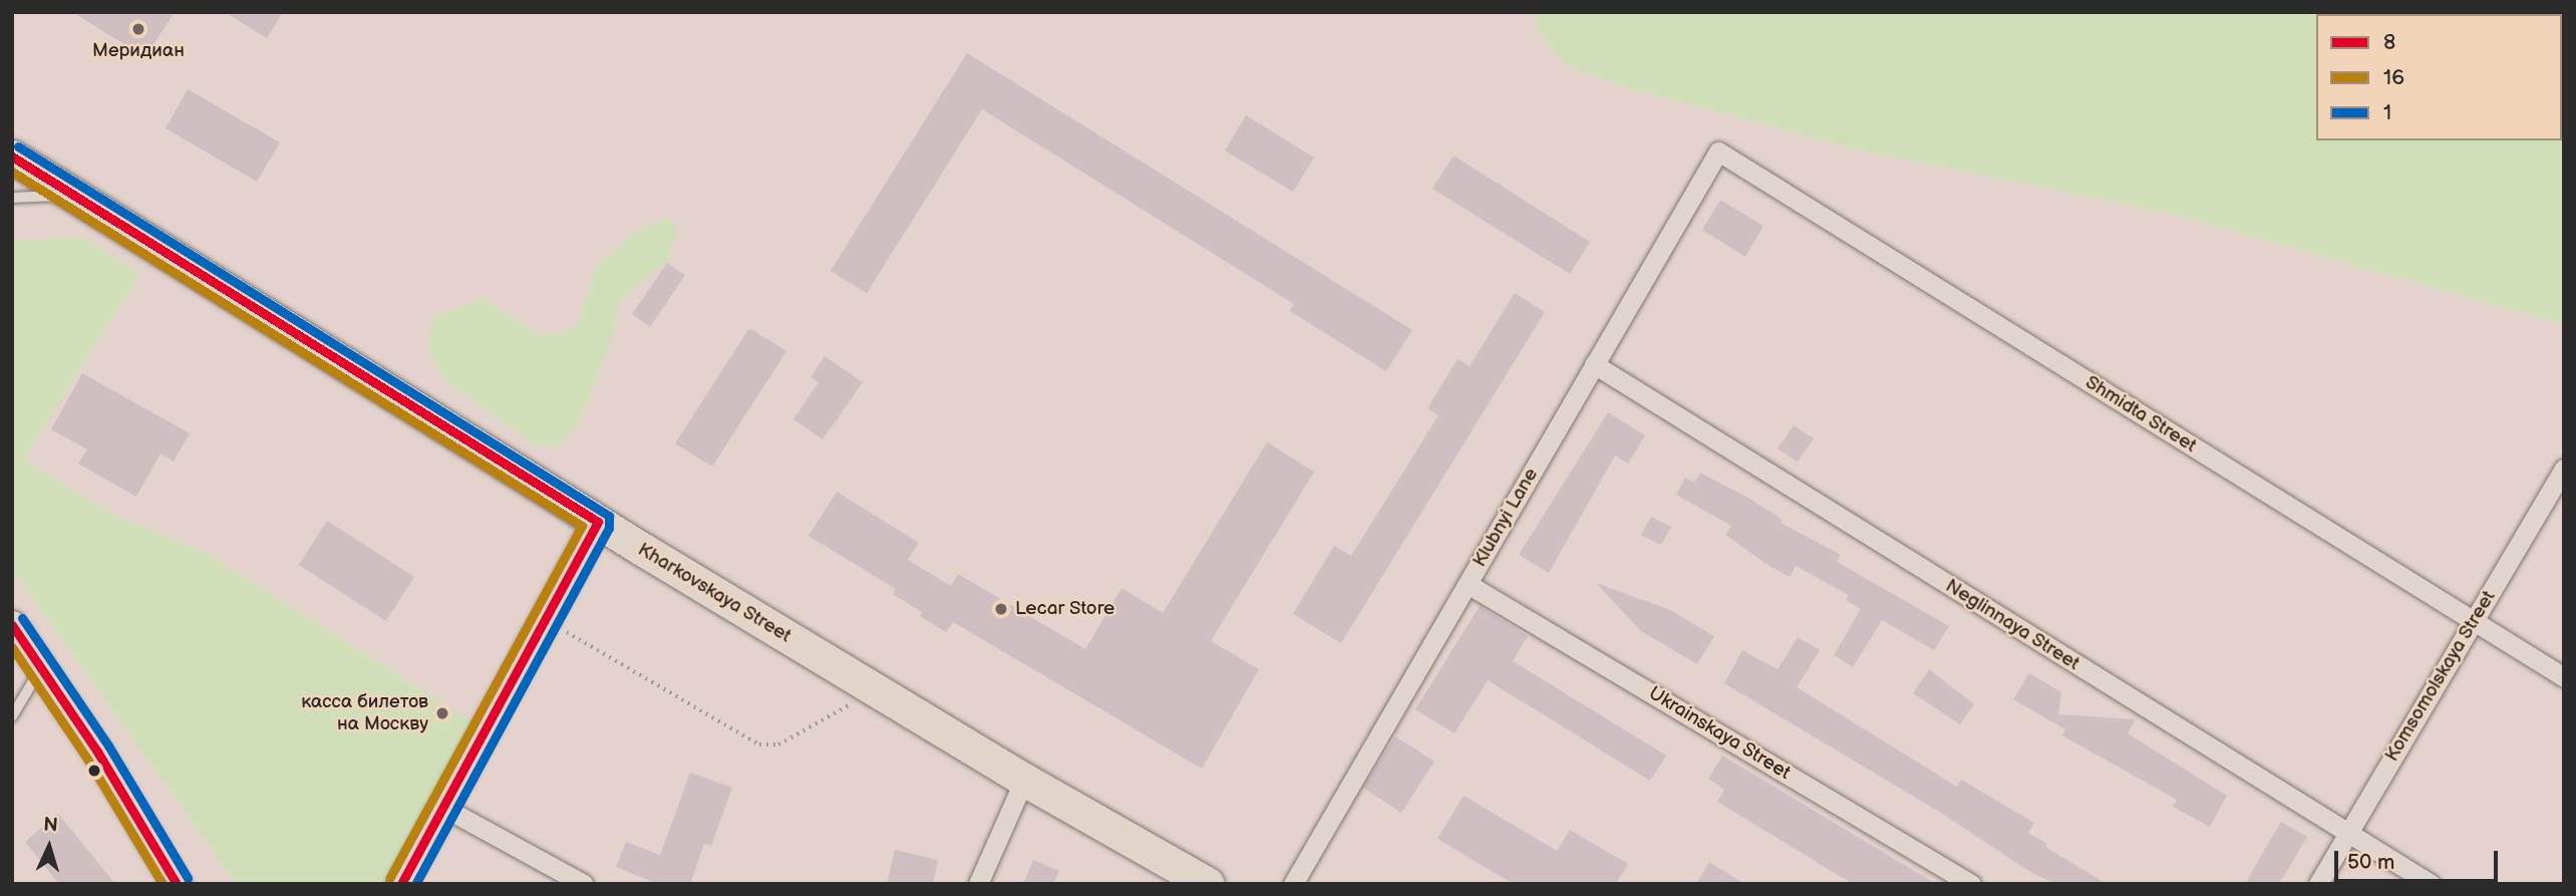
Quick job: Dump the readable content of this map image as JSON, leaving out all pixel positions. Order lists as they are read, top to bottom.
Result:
{
  "streets": {
    "highway": ["Kharkovskaya Street"],
    "street": [
      "Shmidta Street",
      "Klubnyi Lane",
      "Neglinnaya Street",
      "Komsomolskaya Street",
      "Ukrainskaya Street"
    ]
  },
  "crossings": [
    ["Shmidta Street", "Klubnyi Lane"],
    ["Shmidta Street", "Komsomolskaya Street"],
    ["Klubnyi Lane", "Neglinnaya Street"],
    ["Klubnyi Lane", "Ukrainskaya Street"],
    ["Neglinnaya Street", "Komsomolskaya Street"]
  ],
  "places": ["Меридиан", "Lecar Store", "касса билетов на Москву"],
  "lines": ["transit line 1", "transit line 8", "transit line 16"],
  "legend": ["8", "16", "1"],
  "scale_bar": "50 m",
  "north": "top"
}
